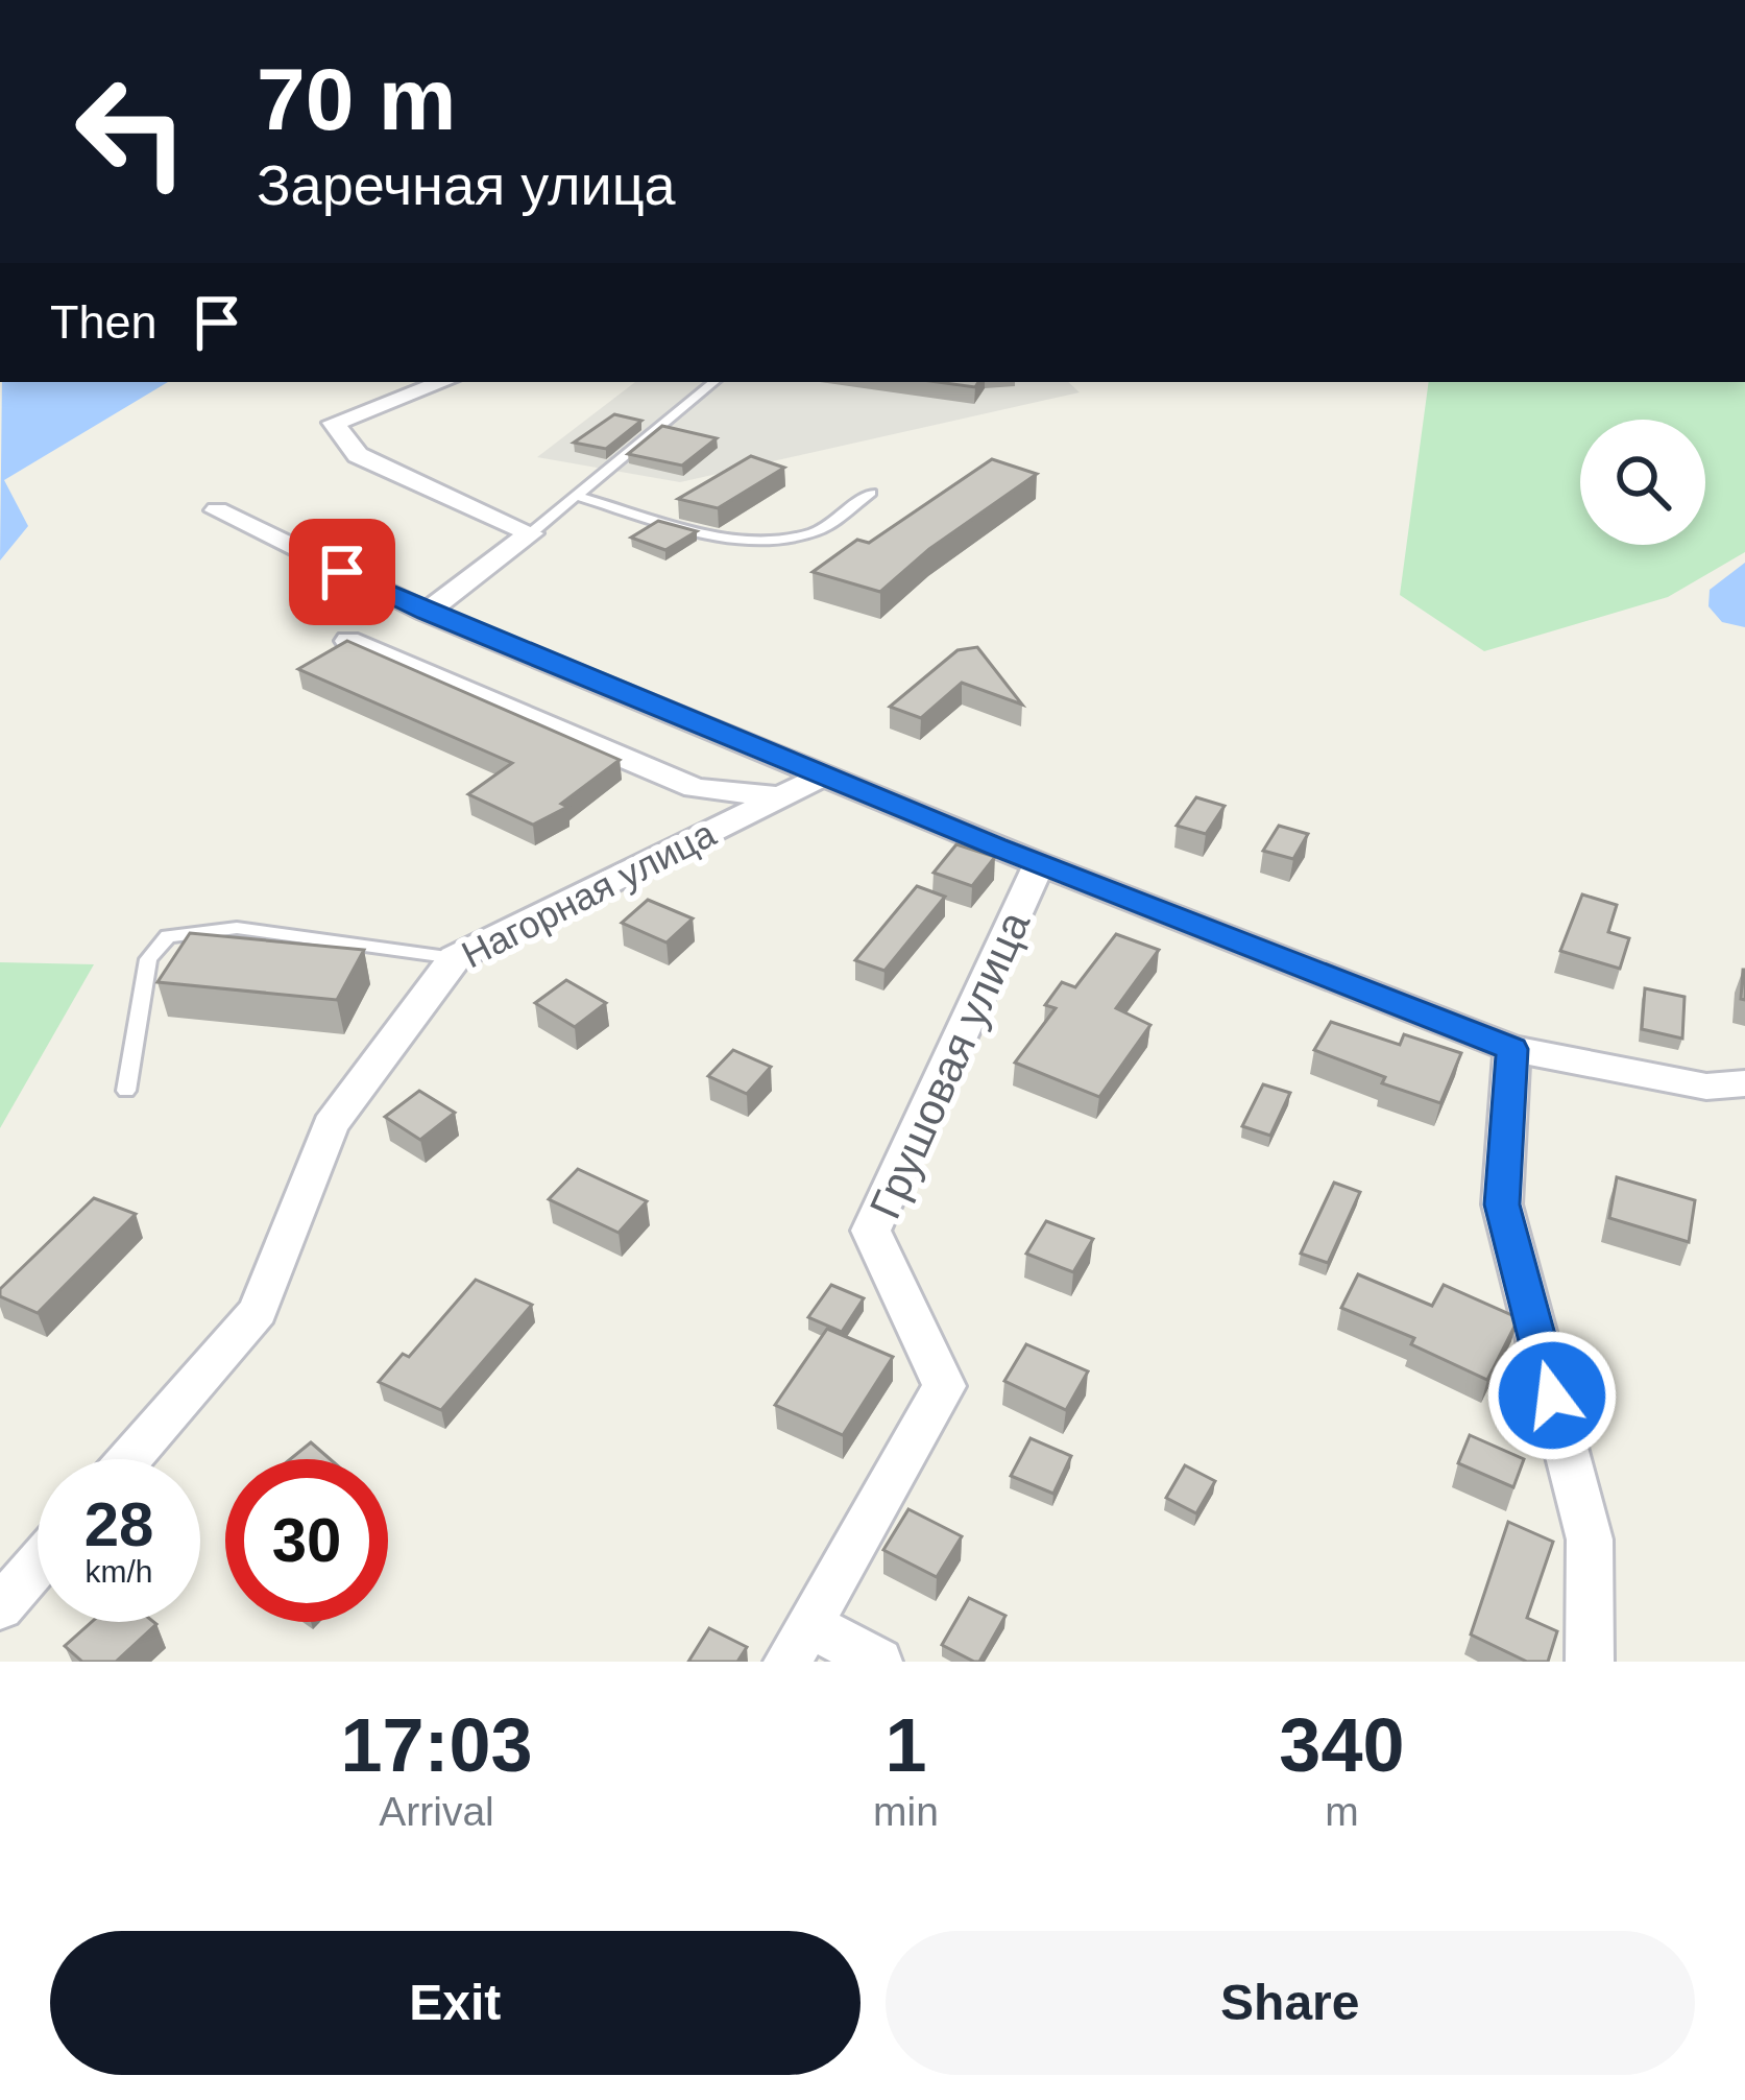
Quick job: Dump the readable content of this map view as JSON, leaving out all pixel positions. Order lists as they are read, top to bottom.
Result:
{
  "streets": {
    "street": ["Нагорная улица", "Грушовая улица"]
  },
  "page": {
    "turn": ["70 m", "Заречная улица"],
    "then": "Then",
    "speed": "28 km/h",
    "limit": "30",
    "eta": [
      "17:03",
      "Arrival",
      "1",
      "min",
      "340",
      "m"
    ],
    "buttons": ["Exit", "Share"]
  }
}
